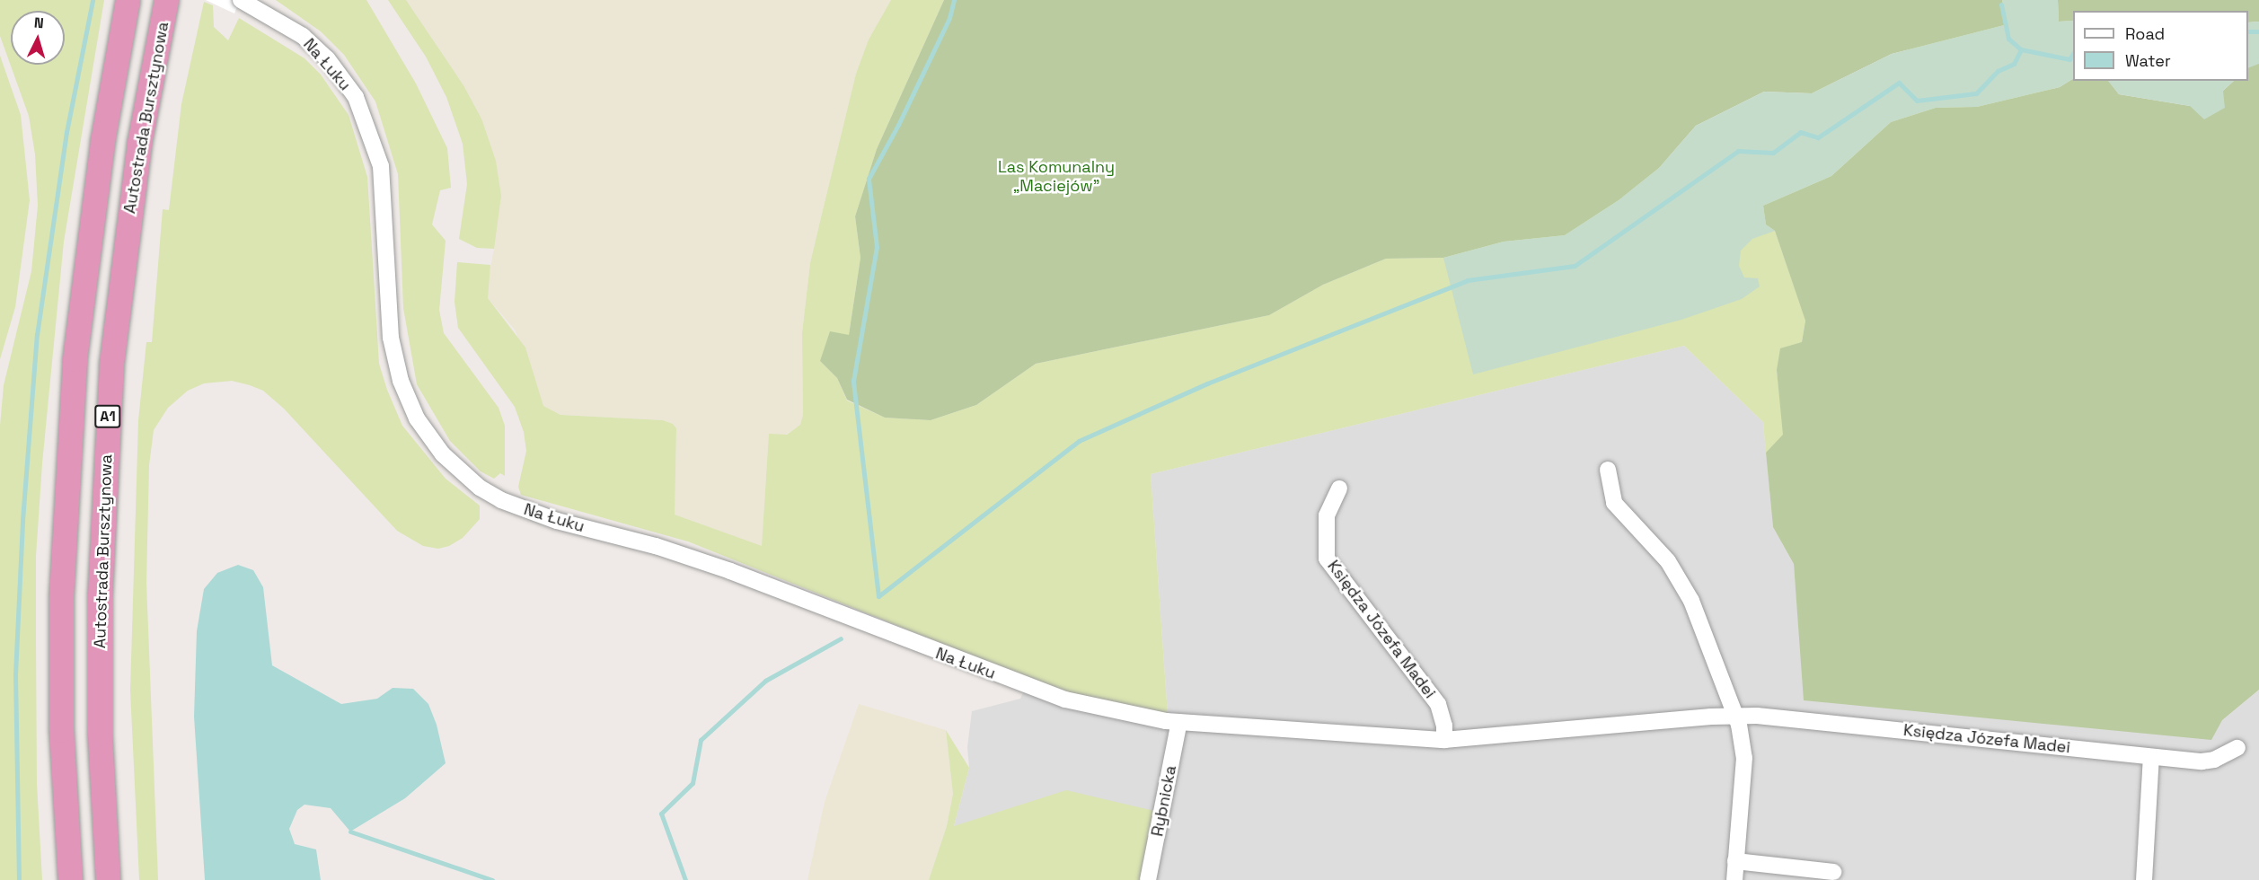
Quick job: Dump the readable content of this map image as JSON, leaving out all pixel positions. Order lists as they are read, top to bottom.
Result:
{
  "streets": {
    "highway": ["Autostrada Bursztynowa", "A1"],
    "street": ["Na Łuku", "Księdza Józefa Madei", "Rybnicka"]
  },
  "crossings": [
    ["Na Łuku", "Księdza Józefa Madei"],
    ["Na Łuku", "Rybnicka"],
    ["Księdza Józefa Madei", "Rybnicka"]
  ],
  "parks": ["Las Komunalny „Maciejów”"],
  "legend": ["Road", "Water"],
  "north": "top"
}
